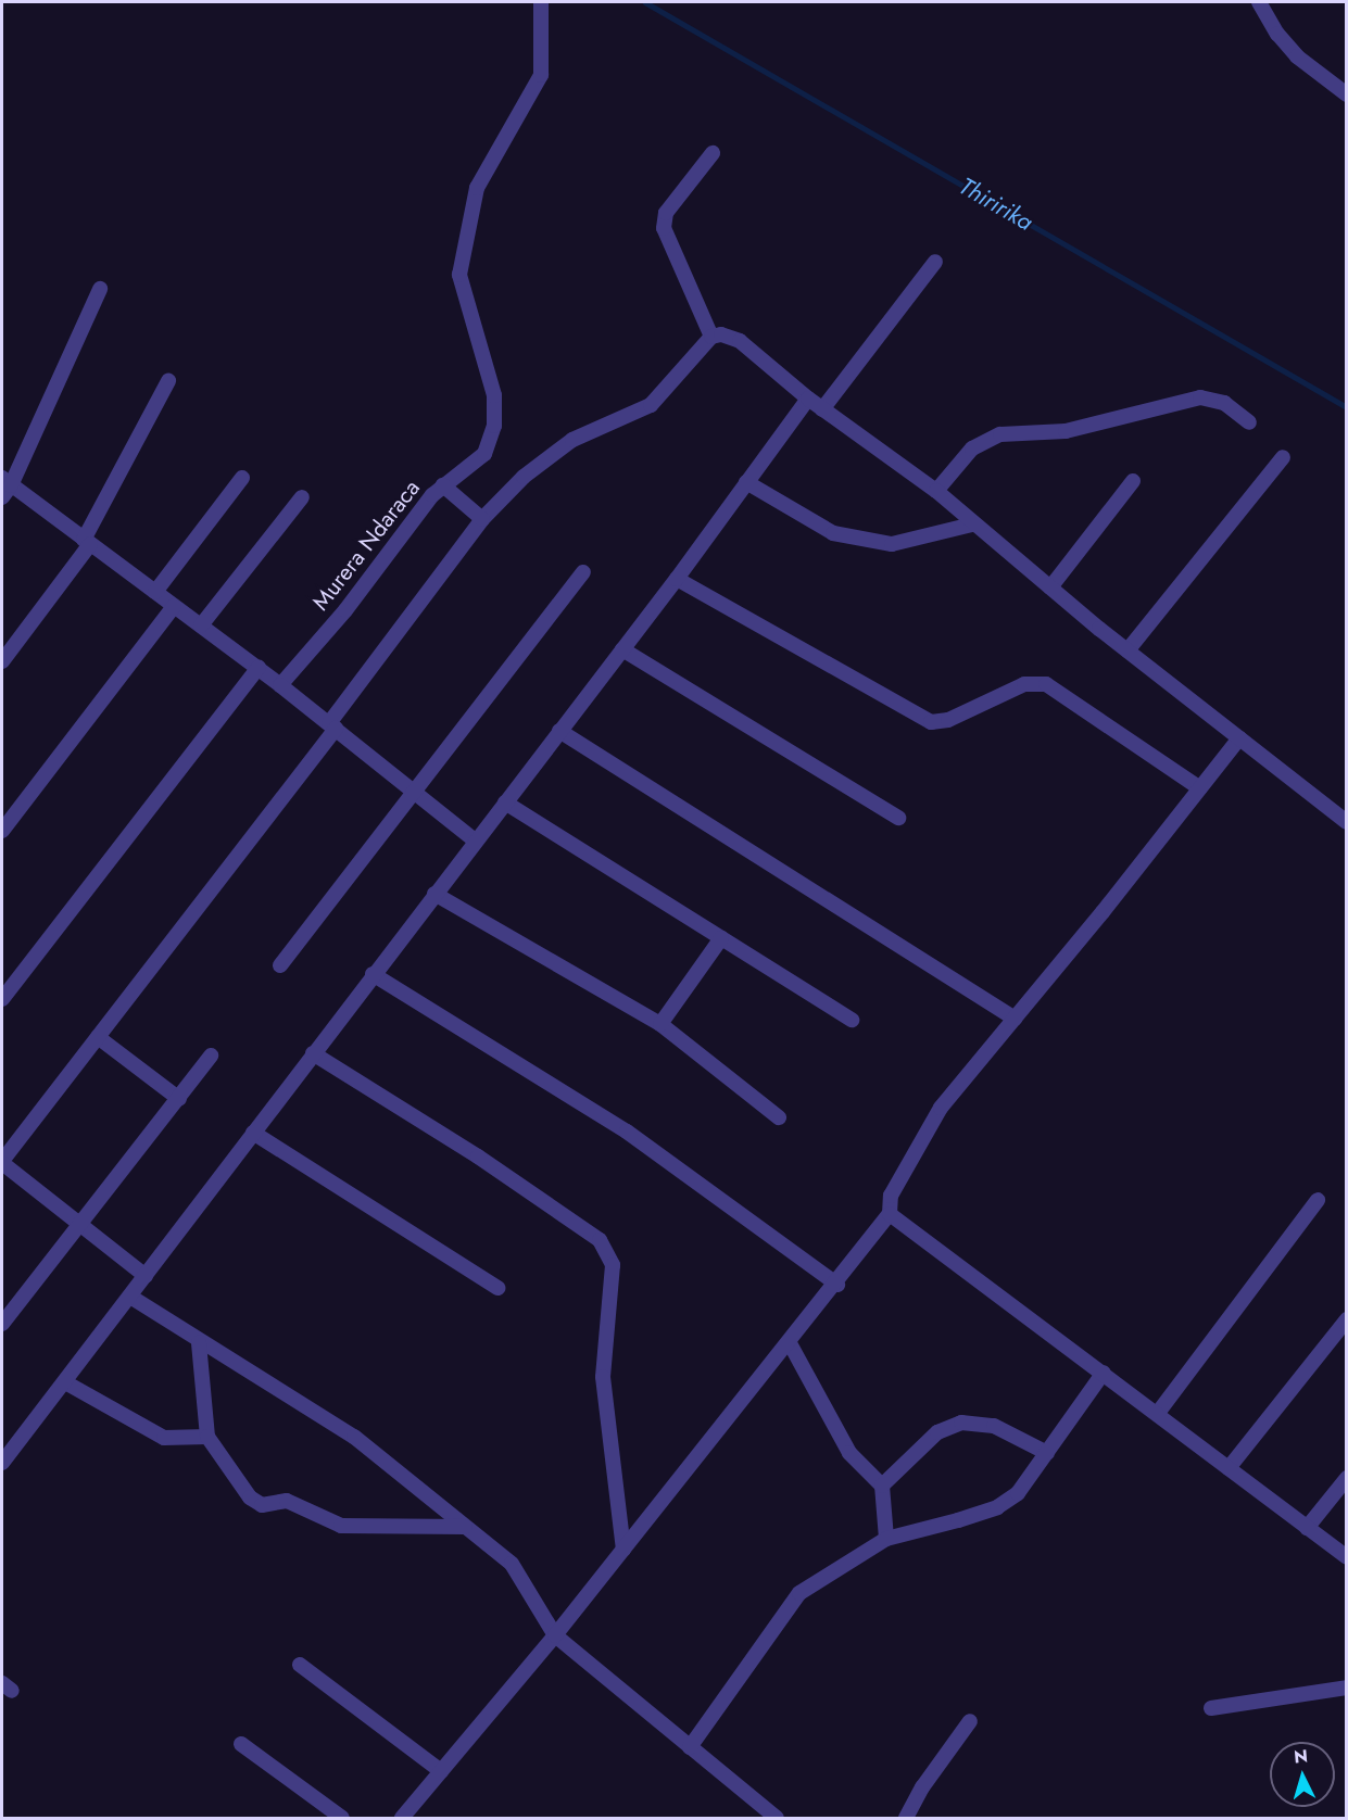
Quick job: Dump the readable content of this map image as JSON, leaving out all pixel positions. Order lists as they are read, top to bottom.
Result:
{
  "streets": {
    "street": ["Murera Ndaraca"]
  },
  "water": ["Thiririka"],
  "north": "top"
}
